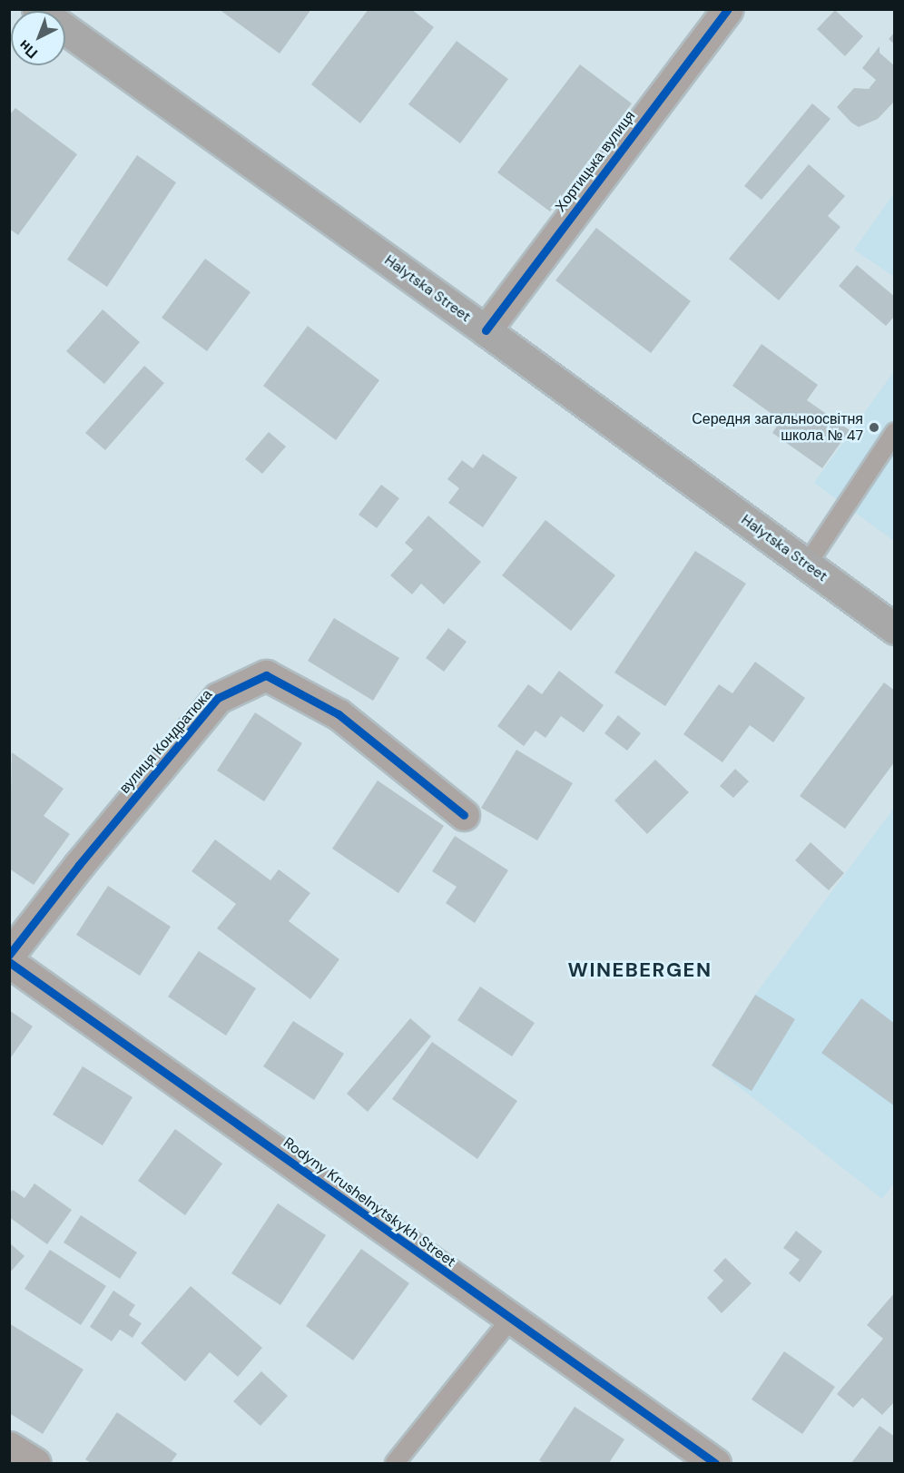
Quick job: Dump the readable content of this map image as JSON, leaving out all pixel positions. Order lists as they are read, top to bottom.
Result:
{
  "streets": {
    "main road": ["Halytska Street"],
    "street": ["Хортицька вулиця", "вулиця Кондратюка", "Rodyny Krushelnytskykh Street"]
  },
  "crossings": [
    ["Хортицька вулиця", "Halytska Street"]
  ],
  "districts": ["WINEBERGEN"],
  "places": ["Середня загальноосвітня школа № 47"],
  "north": "bottom left"
}
